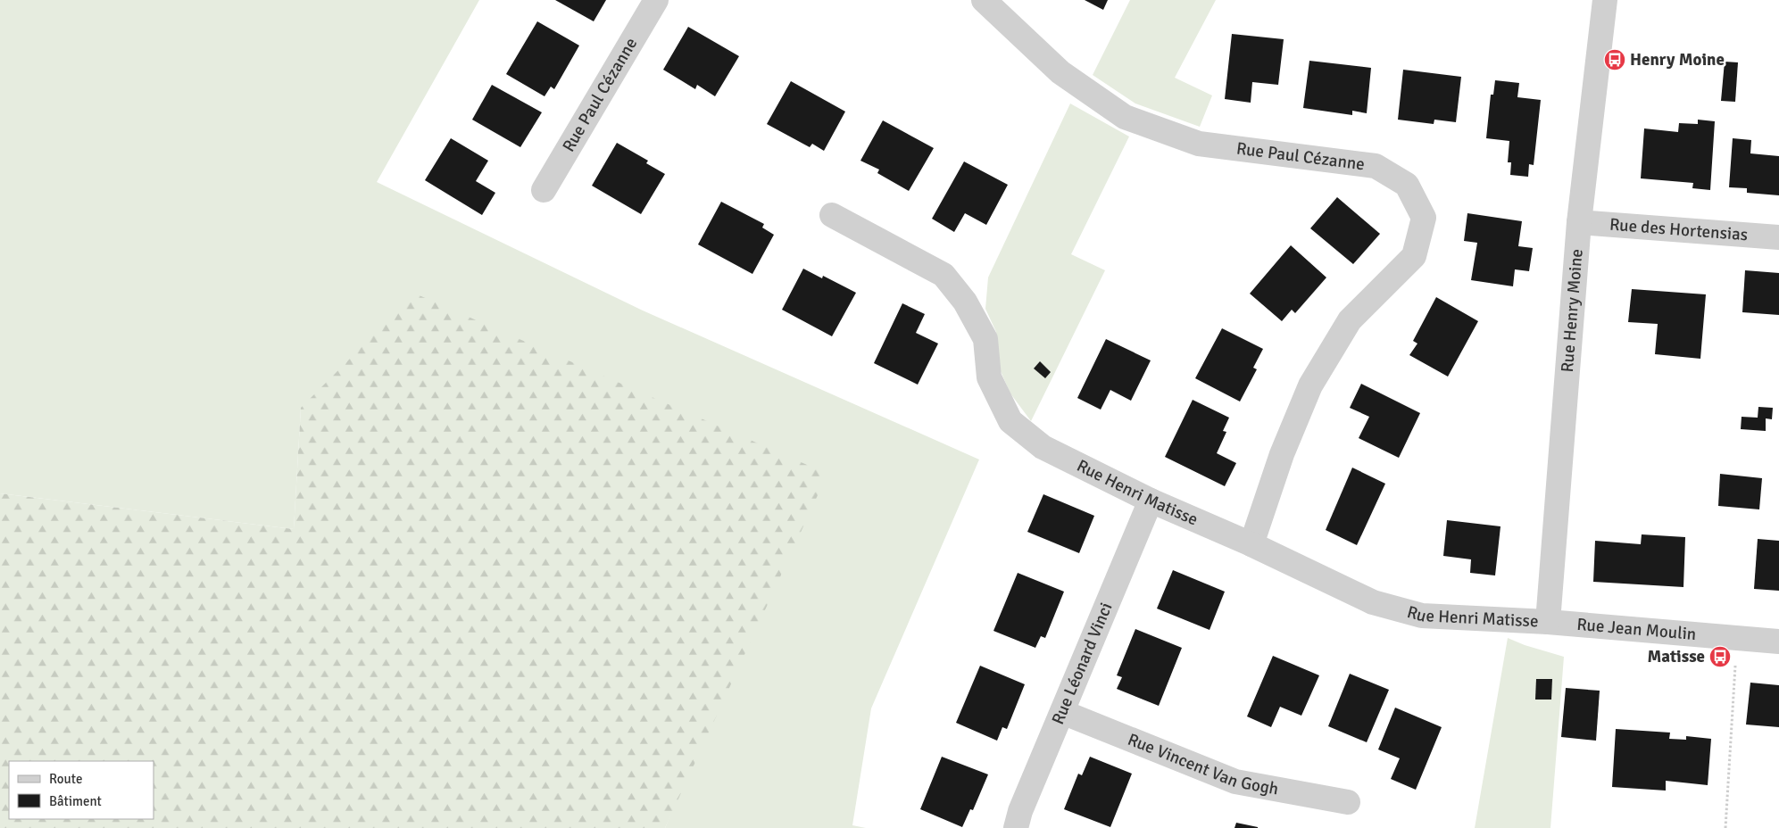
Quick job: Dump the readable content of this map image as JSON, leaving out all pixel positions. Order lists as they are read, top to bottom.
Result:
{
  "streets": {
    "street": [
      "Rue Paul Cézanne",
      "Rue des Hortensias",
      "Rue Henry Moine",
      "Rue Henri Matisse",
      "Rue Jean Moulin",
      "Rue Léonard Vinci",
      "Rue Vincent Van Gogh"
    ]
  },
  "crossings": [
    ["Rue Paul Cézanne", "Rue Henri Matisse"],
    ["Rue des Hortensias", "Rue Henry Moine"],
    ["Rue Henry Moine", "Rue Henri Matisse"],
    ["Rue Henry Moine", "Rue Jean Moulin"],
    ["Rue Henri Matisse", "Rue Jean Moulin"],
    ["Rue Henri Matisse", "Rue Léonard Vinci"],
    ["Rue Léonard Vinci", "Rue Vincent Van Gogh"]
  ],
  "places": {
    "bus stop": ["Henry Moine", "Matisse"]
  },
  "legend": ["Route", "Bâtiment"]
}
